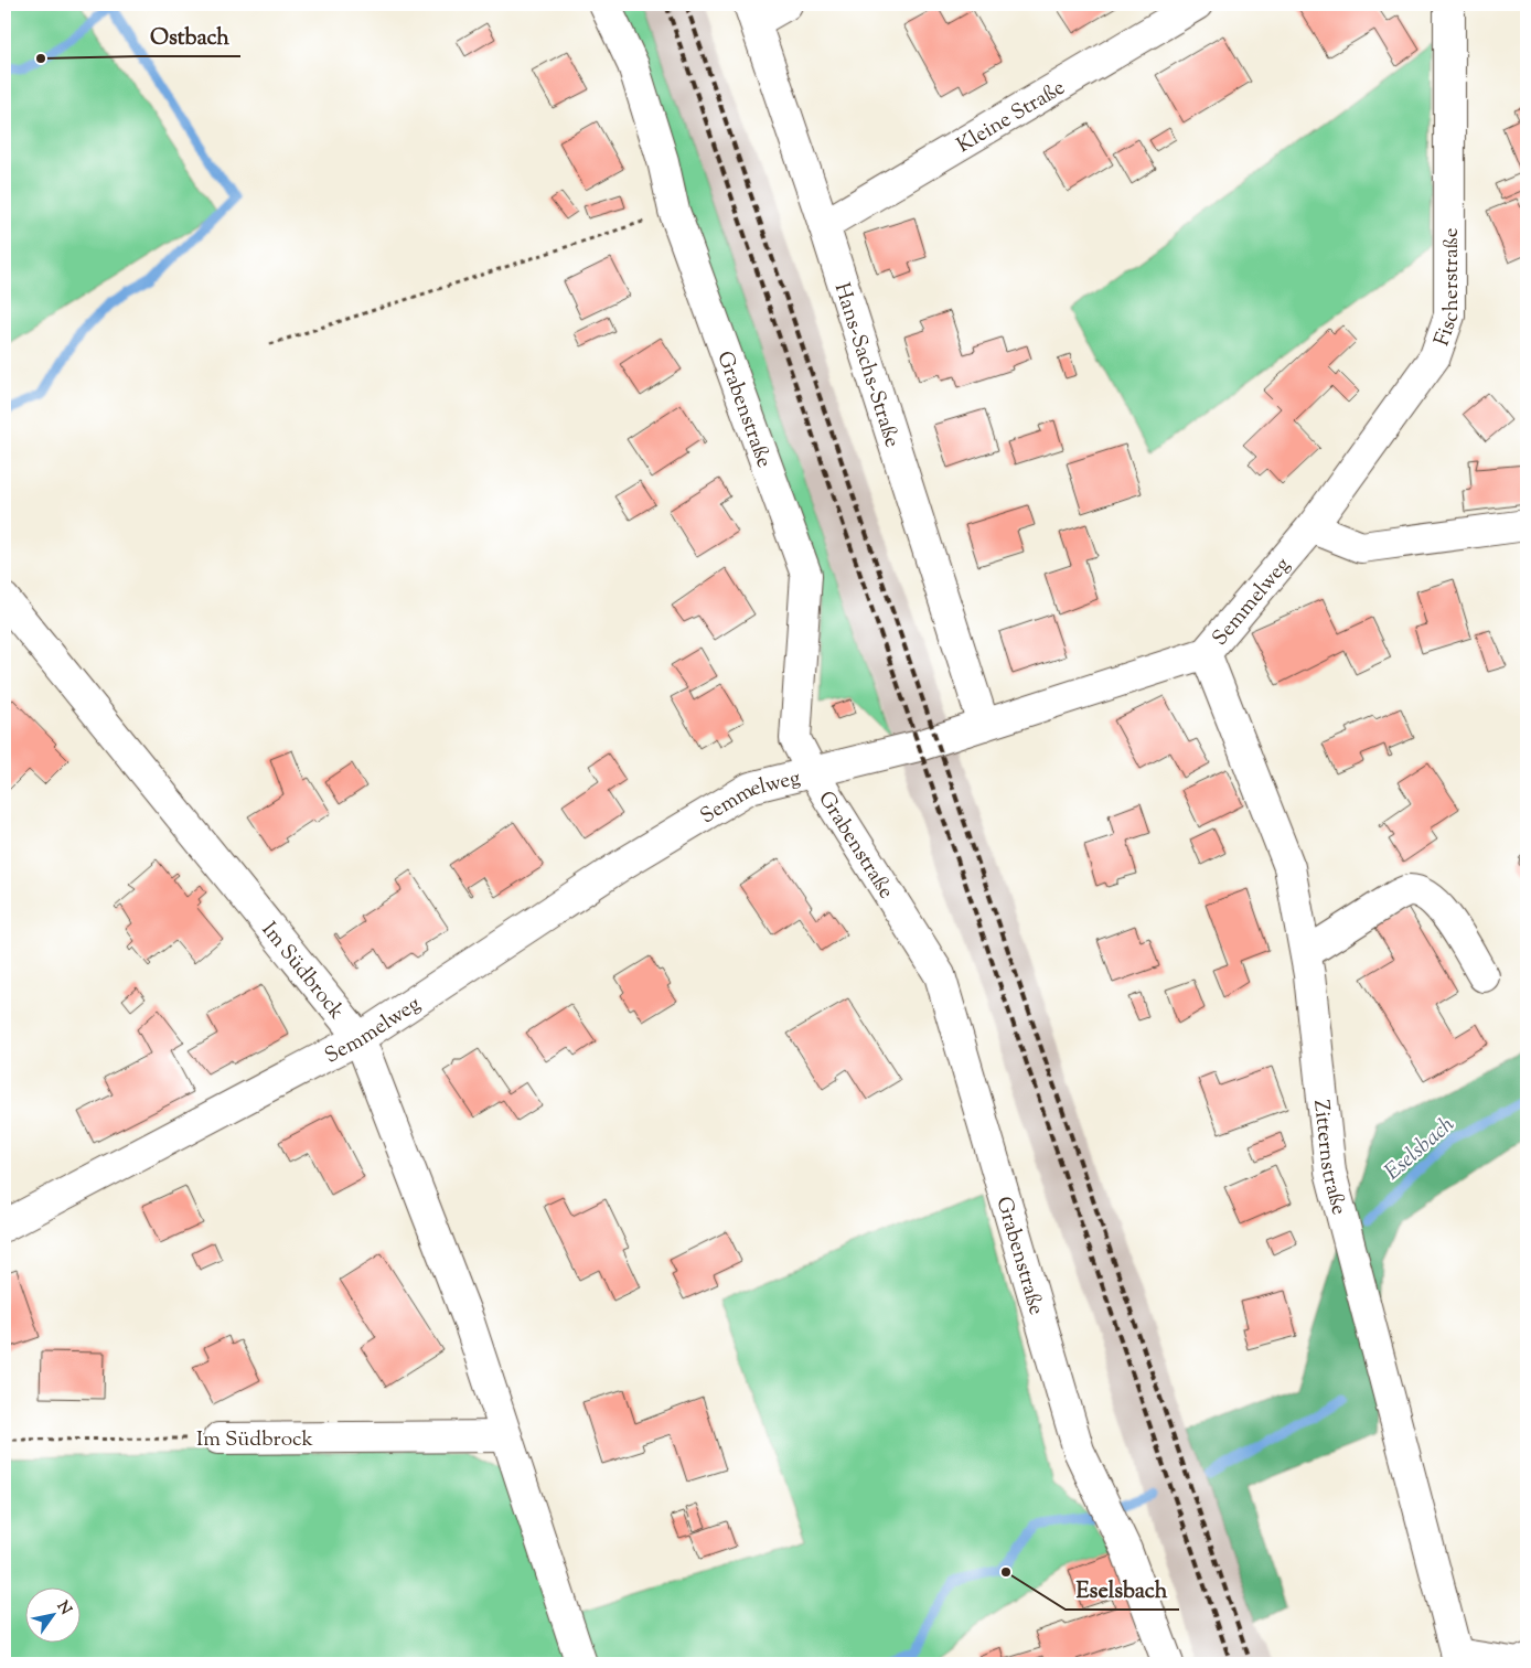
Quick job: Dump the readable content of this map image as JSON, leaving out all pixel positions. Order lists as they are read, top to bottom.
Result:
{
  "streets": {
    "street": [
      "Kleine Straße",
      "Fischerstraße",
      "Hans-Sachs-Straße",
      "Grabenstraße",
      "Semmelweg",
      "Im Südbrock",
      "Zitternstraße"
    ]
  },
  "crossings": [
    ["Kleine Straße", "Hans-Sachs-Straße"],
    ["Fischerstraße", "Semmelweg"],
    ["Hans-Sachs-Straße", "Semmelweg"],
    ["Grabenstraße", "Semmelweg"],
    ["Semmelweg", "Im Südbrock"],
    ["Semmelweg", "Zitternstraße"]
  ],
  "water": ["Eselsbach"],
  "places": ["Ostbach", "Eselsbach"],
  "north": "top right"
}
